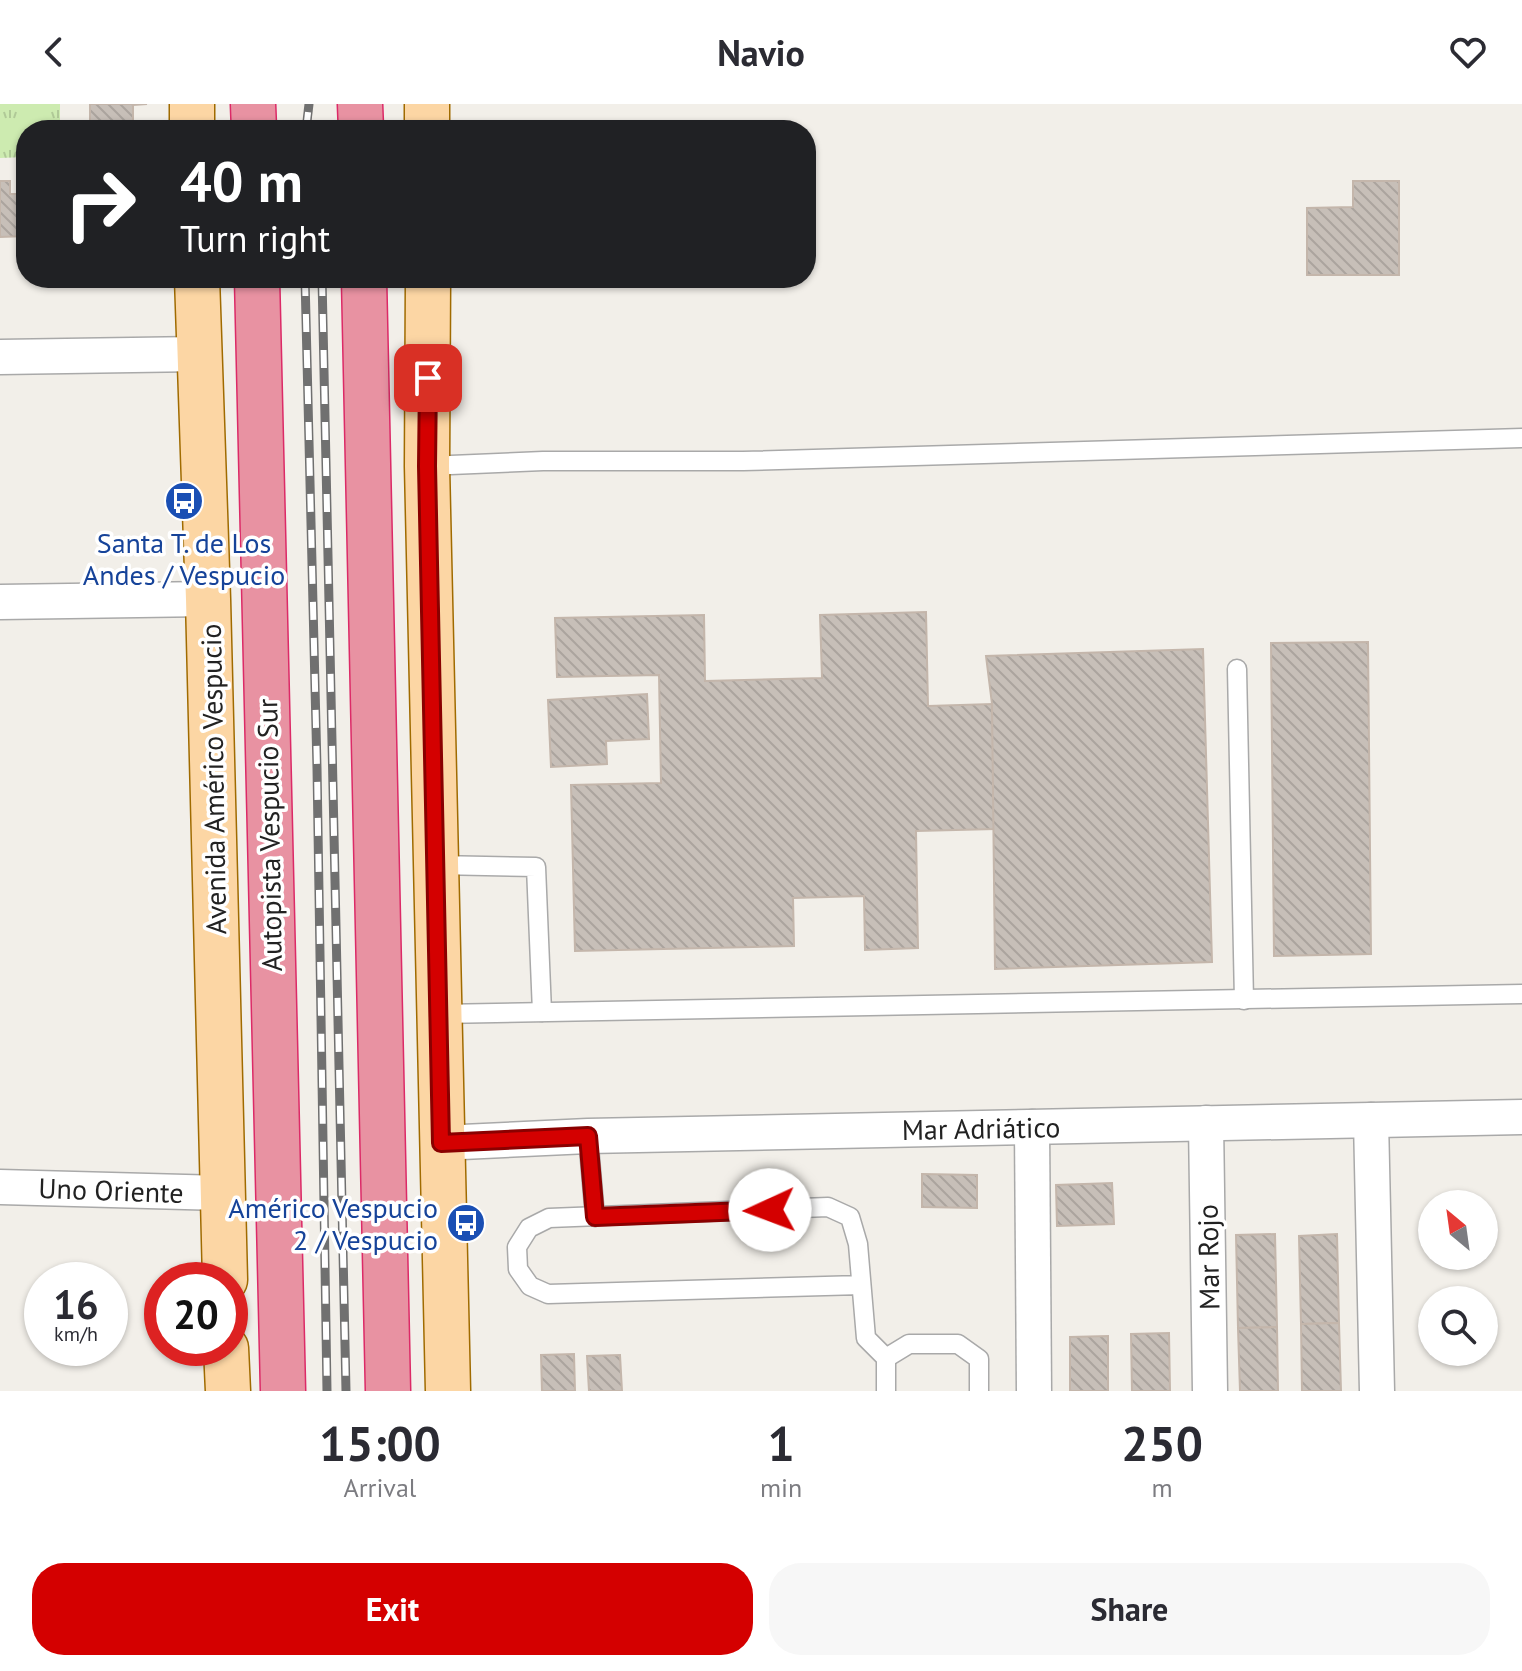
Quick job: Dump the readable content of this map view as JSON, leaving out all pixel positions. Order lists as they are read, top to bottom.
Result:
{
  "streets": {
    "highway": ["Autopista Vespucio Sur"],
    "main road": ["Avenida Américo Vespucio"],
    "street": ["Mar Adriático", "Uno Oriente", "Mar Rojo"]
  },
  "crossings": [
    ["Avenida Américo Vespucio", "Uno Oriente"],
    ["Mar Adriático", "Mar Rojo"]
  ],
  "places": {
    "bus stop": ["Santa T. de Los Andes / Vespucio", "Américo Vespucio 2 / Vespucio"]
  },
  "north": "top left",
  "page": {
    "header": "Navio",
    "turn": ["40 m", "Turn right"],
    "speed": "16 km/h",
    "limit": "20",
    "eta": [
      "15:00",
      "Arrival",
      "1",
      "min",
      "250",
      "m"
    ],
    "buttons": ["Exit", "Share"]
  }
}
